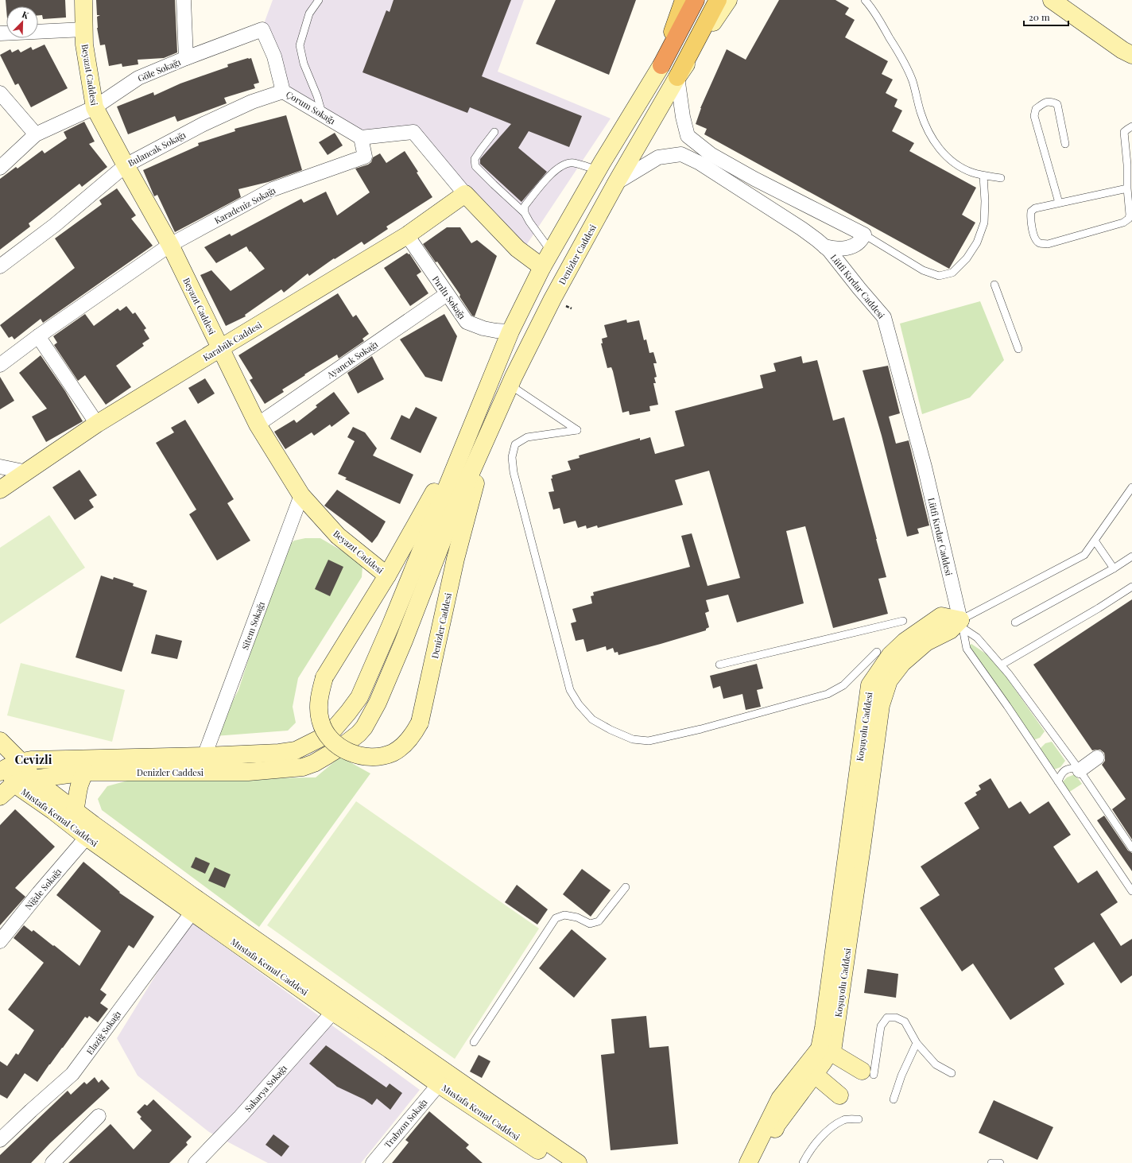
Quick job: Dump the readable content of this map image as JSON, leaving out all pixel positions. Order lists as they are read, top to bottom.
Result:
{
  "streets": {
    "street": [
      "Göle Sokağı",
      "Beyazıt Caddesi",
      "Çorum Sokağı",
      "Bulancak Sokağı",
      "Karadeniz Sokağı",
      "Denizler Caddesi",
      "Lütfi Kırdar Caddesi",
      "Pırıltı Sokağı",
      "Karabük Caddesi",
      "Ayancık Sokağı",
      "Sitem Sokağı",
      "Koşuyolu Caddesi",
      "Mustafa Kemal Caddesi",
      "Niğde Sokağı",
      "Elaziğ Sokağı",
      "Sakarya Sokağı",
      "Trabzon Sokağı"
    ]
  },
  "crossings": [
    ["Göle Sokağı", "Beyazıt Caddesi"],
    ["Göle Sokağı", "Çorum Sokağı"],
    ["Beyazıt Caddesi", "Bulancak Sokağı"],
    ["Beyazıt Caddesi", "Karadeniz Sokağı"],
    ["Beyazıt Caddesi", "Denizler Caddesi"],
    ["Beyazıt Caddesi", "Karabük Caddesi"],
    ["Beyazıt Caddesi", "Ayancık Sokağı"],
    ["Beyazıt Caddesi", "Sitem Sokağı"],
    ["Çorum Sokağı", "Bulancak Sokağı"],
    ["Çorum Sokağı", "Karadeniz Sokağı"],
    ["Denizler Caddesi", "Lütfi Kırdar Caddesi"],
    ["Denizler Caddesi", "Pırıltı Sokağı"],
    ["Denizler Caddesi", "Sitem Sokağı"],
    ["Denizler Caddesi", "Mustafa Kemal Caddesi"],
    ["Lütfi Kırdar Caddesi", "Koşuyolu Caddesi"],
    ["Pırıltı Sokağı", "Karabük Caddesi"],
    ["Pırıltı Sokağı", "Ayancık Sokağı"],
    ["Mustafa Kemal Caddesi", "Niğde Sokağı"],
    ["Mustafa Kemal Caddesi", "Elaziğ Sokağı"],
    ["Mustafa Kemal Caddesi", "Sakarya Sokağı"],
    ["Mustafa Kemal Caddesi", "Trabzon Sokağı"]
  ],
  "districts": ["Cevizli"],
  "scale_bar": "20 m",
  "north": "top right"
}
